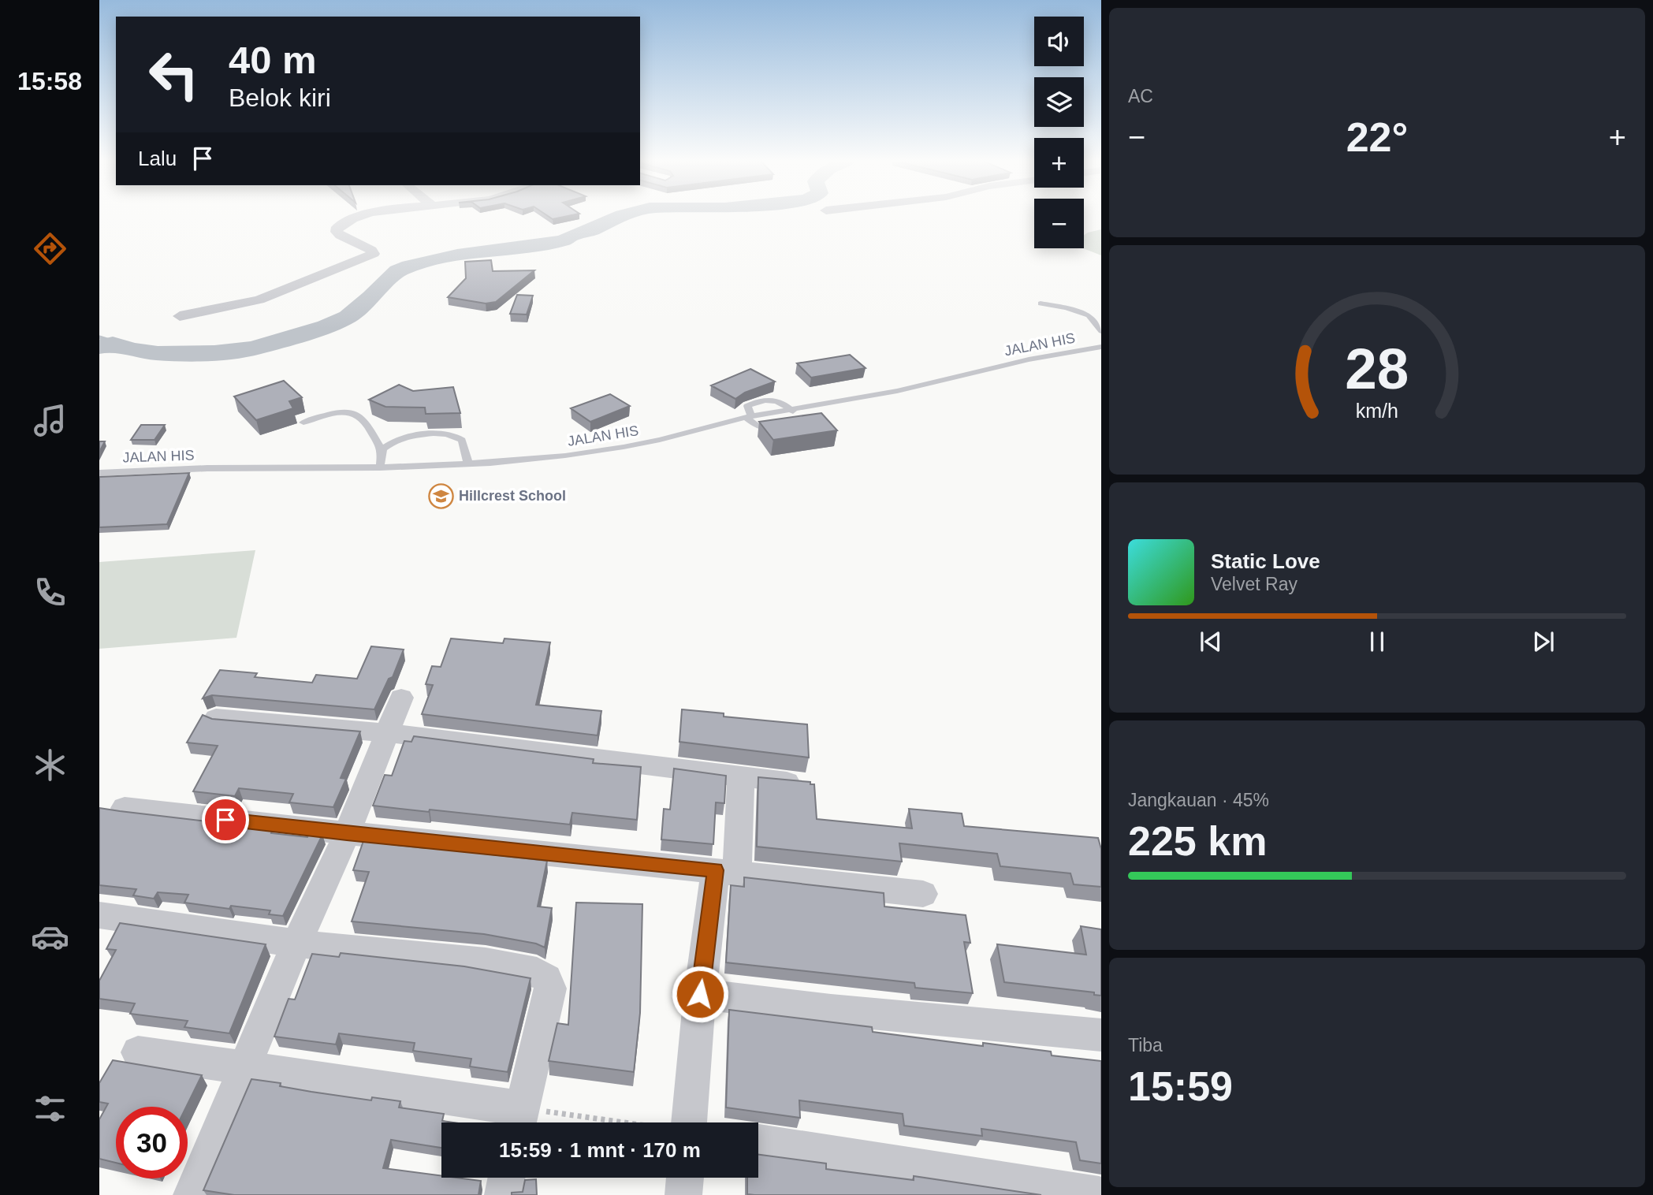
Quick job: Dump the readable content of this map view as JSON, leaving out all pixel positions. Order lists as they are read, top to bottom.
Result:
{
  "streets": {
    "lane": ["JALAN HIS"]
  },
  "places": {
    "school or university": ["Hillcrest School"]
  },
  "page": {
    "tabs": "15:58",
    "tile": [
      "AC",
      ["Jangkauan · 45%", "225 km"],
      ["Tiba", "15:59"]
    ],
    "map_buttons": ["+", "−"],
    "turn": ["40 m", "Belok kiri"],
    "heat": ["−", "22°", "+"],
    "then": "Lalu",
    "song": ["Static Love", "Velvet Ray"],
    "limit": "30",
    "trip": "15:59 · 1 mnt · 170 m",
    "gauge": ["28", "km/h"]
  }
}
